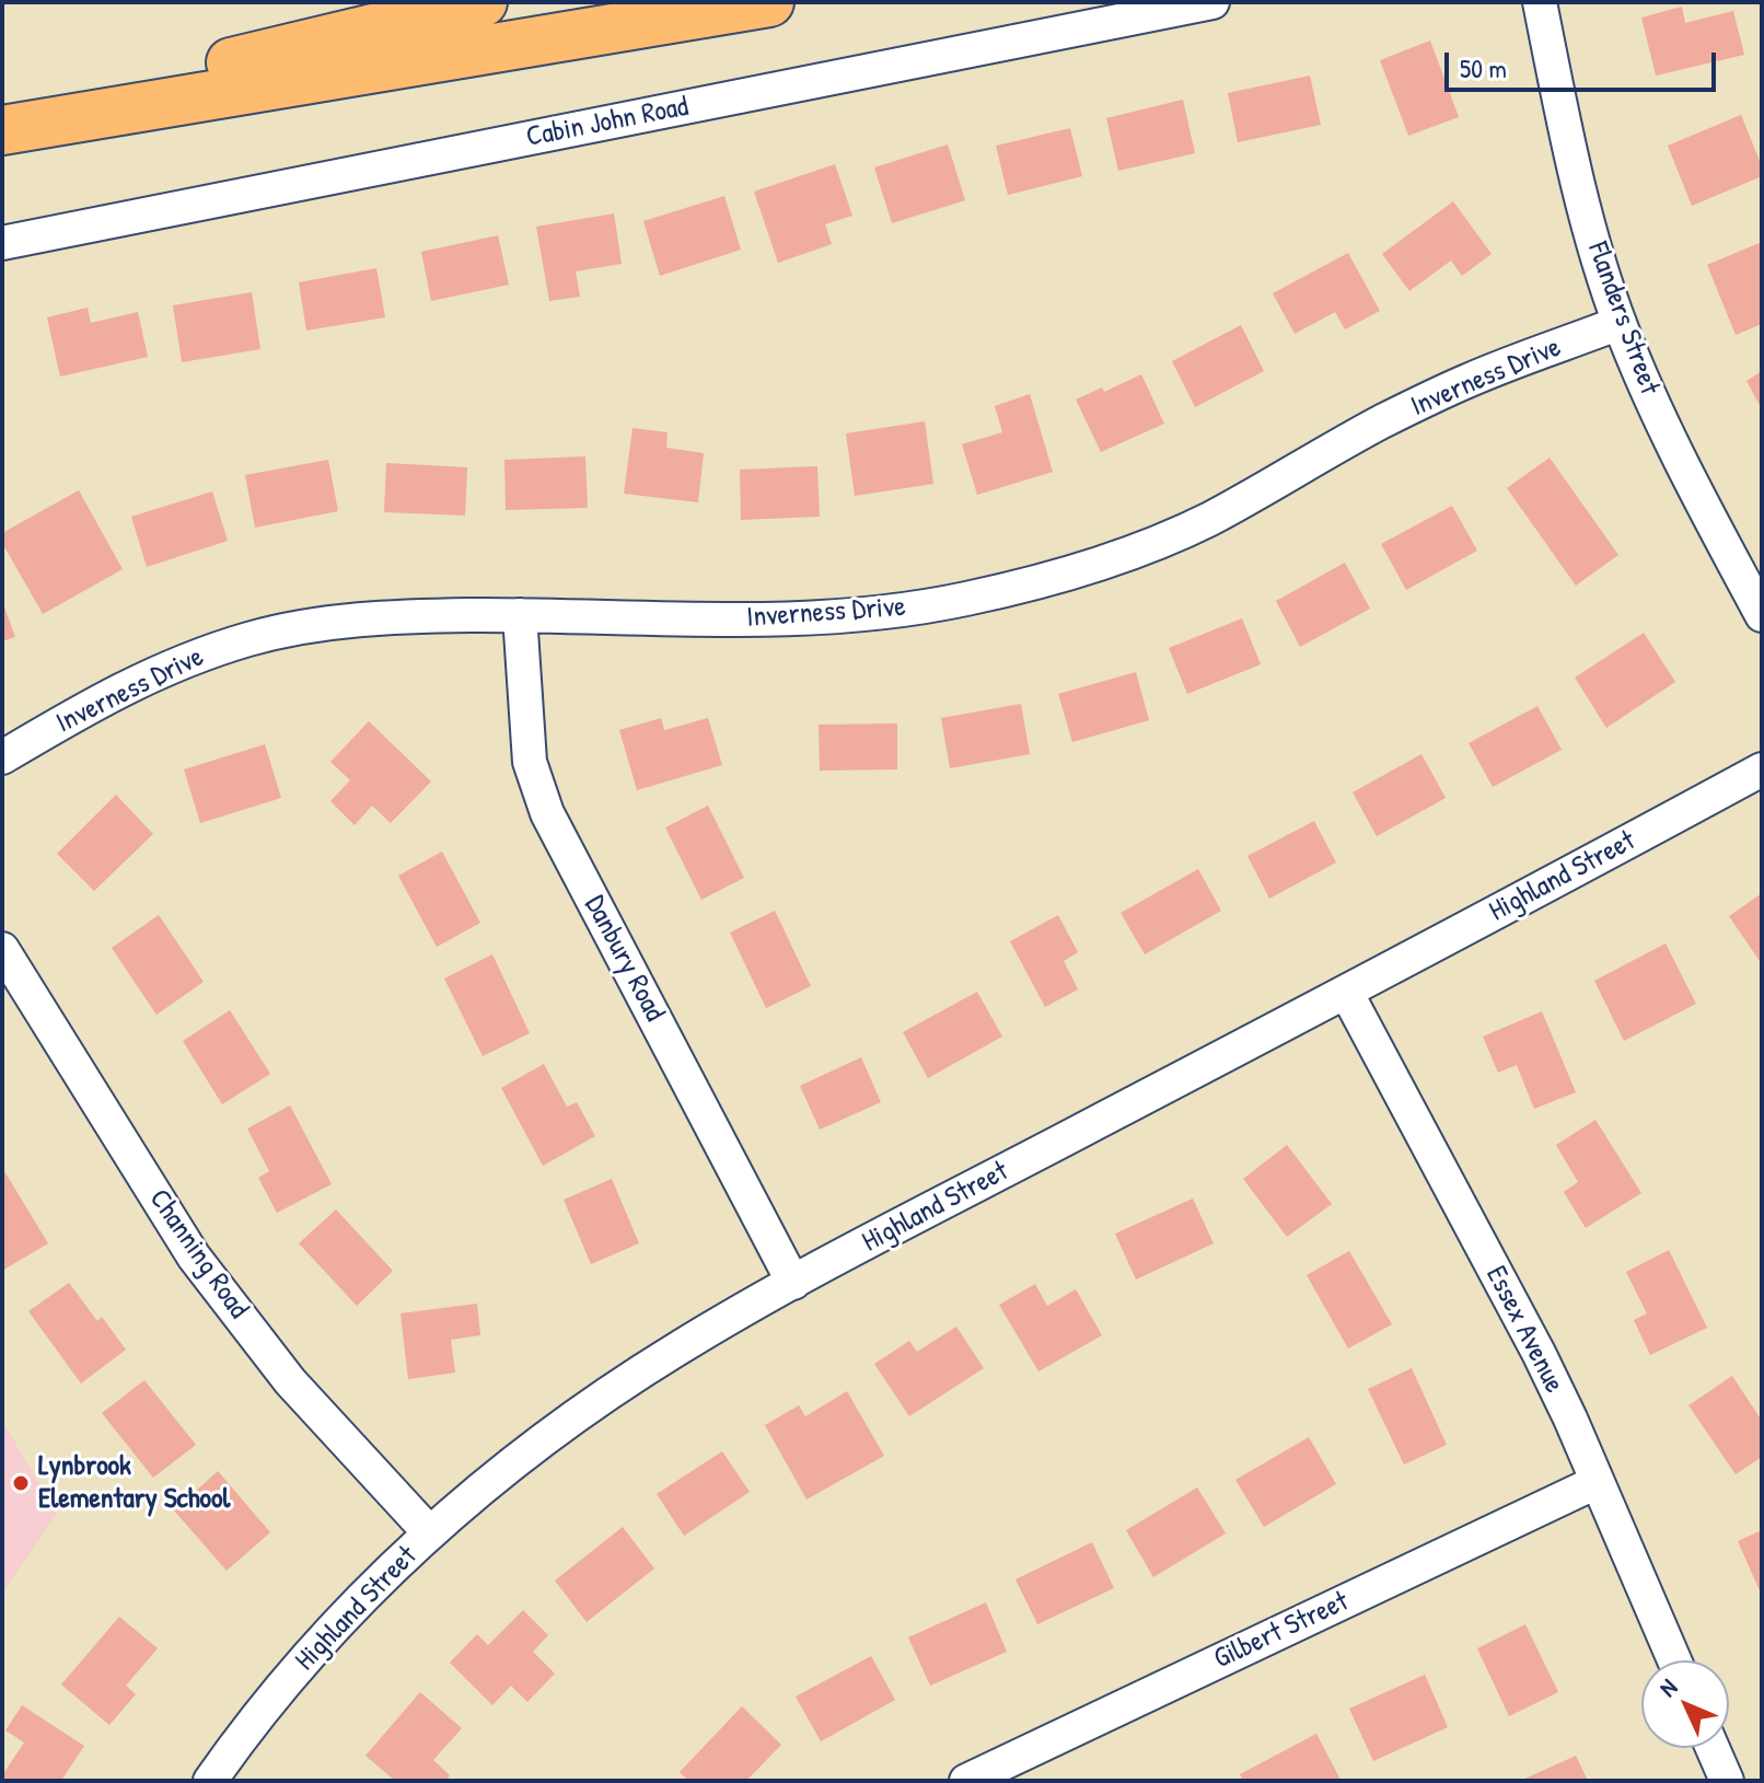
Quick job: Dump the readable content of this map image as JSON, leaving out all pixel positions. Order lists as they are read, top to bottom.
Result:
{
  "streets": {
    "street": [
      "Cabin John Road",
      "Flanders Street",
      "Inverness Drive",
      "Highland Street",
      "Danbury Road",
      "Channing Road",
      "Essex Avenue",
      "Gilbert Street"
    ]
  },
  "crossings": [
    ["Flanders Street", "Inverness Drive"],
    ["Inverness Drive", "Danbury Road"],
    ["Highland Street", "Danbury Road"],
    ["Highland Street", "Channing Road"],
    ["Highland Street", "Essex Avenue"],
    ["Essex Avenue", "Gilbert Street"]
  ],
  "places": ["Lynbrook Elementary School"],
  "scale_bar": "50 m",
  "north": "top left"
}
